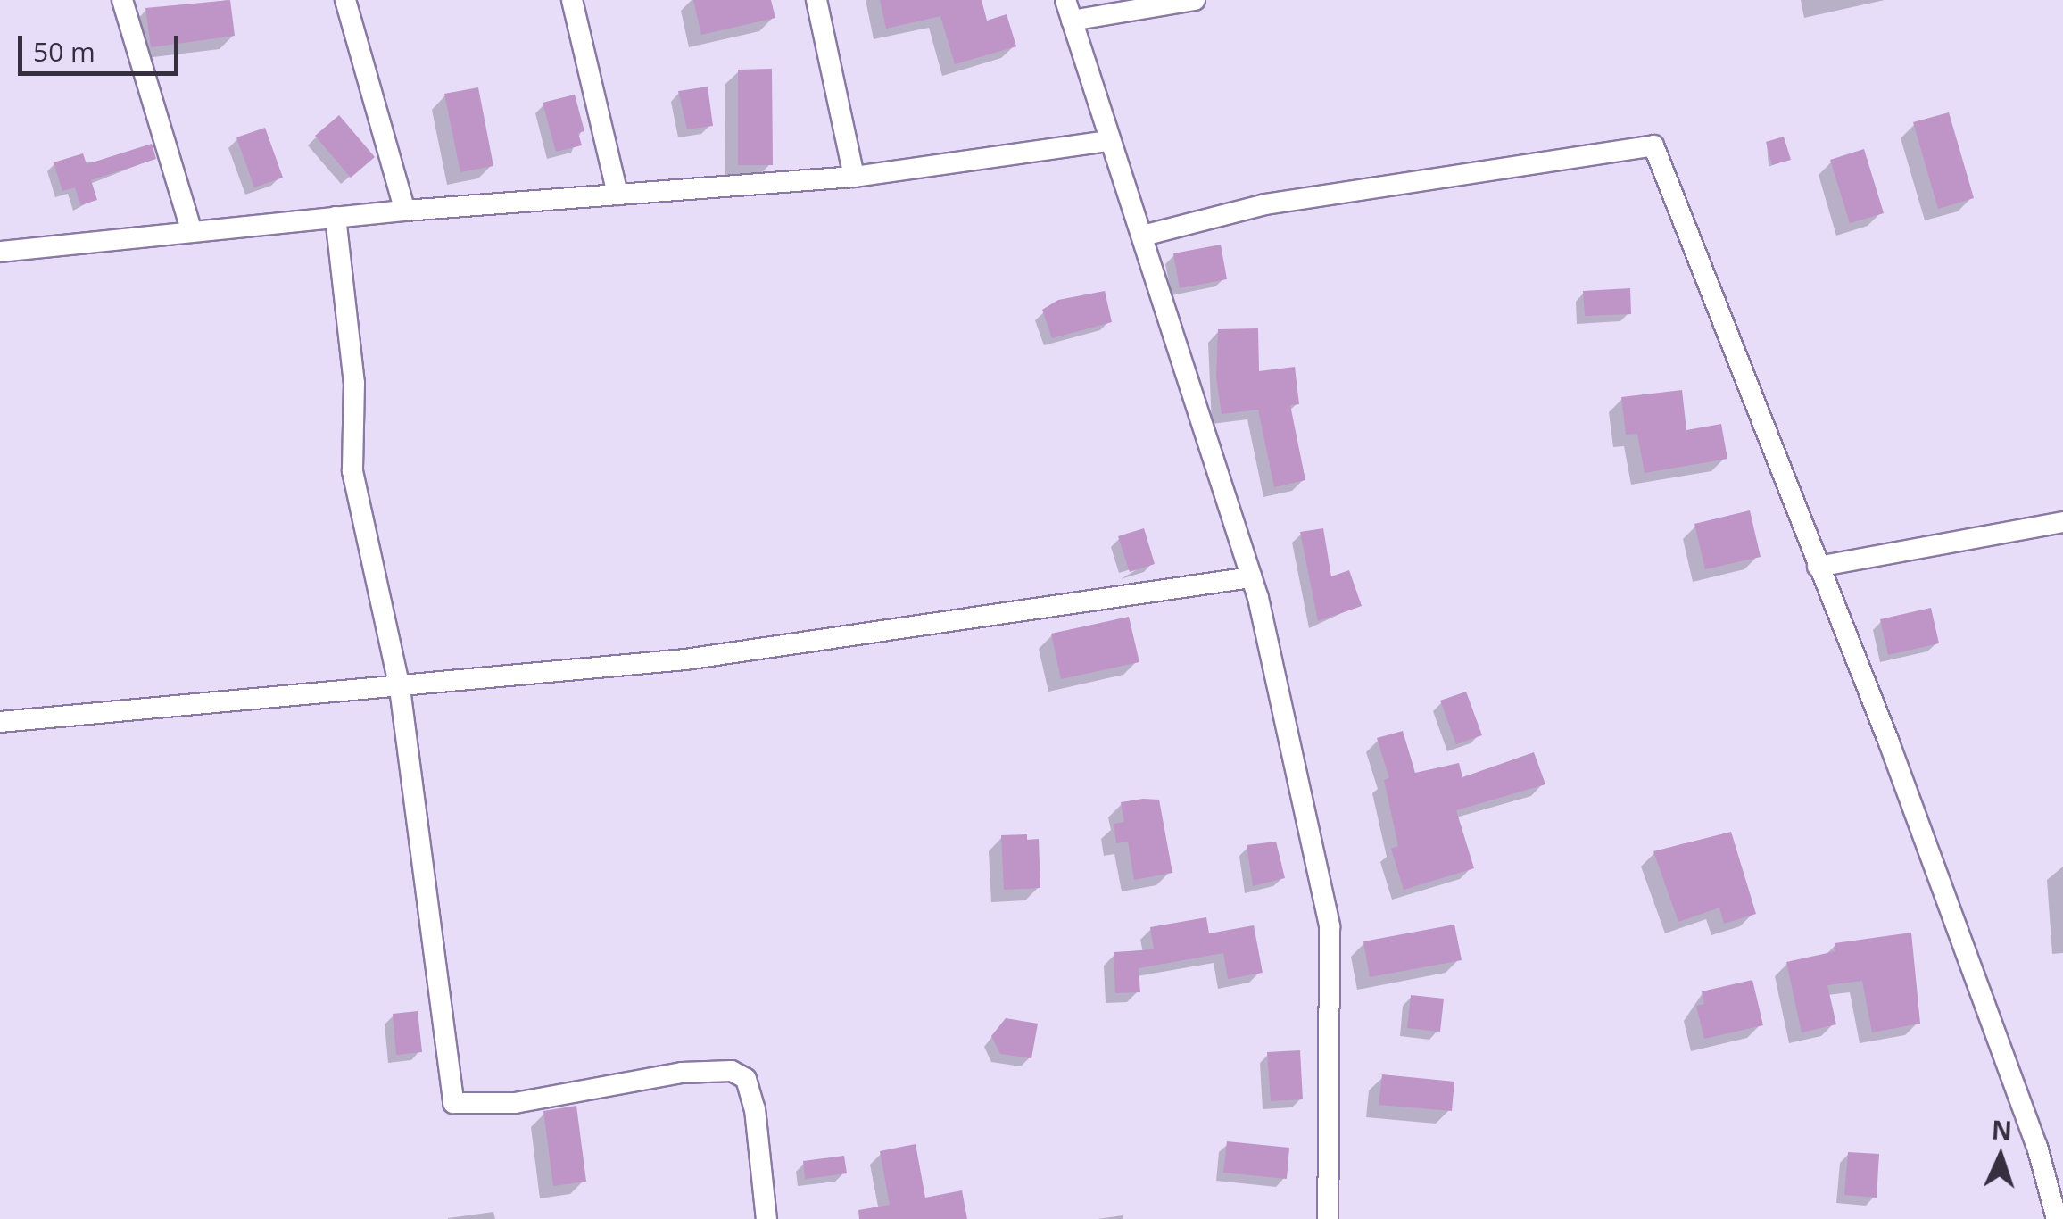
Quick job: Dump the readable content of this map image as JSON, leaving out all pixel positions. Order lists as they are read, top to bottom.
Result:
{
  "scale_bar": "50 m",
  "north": "top"
}
